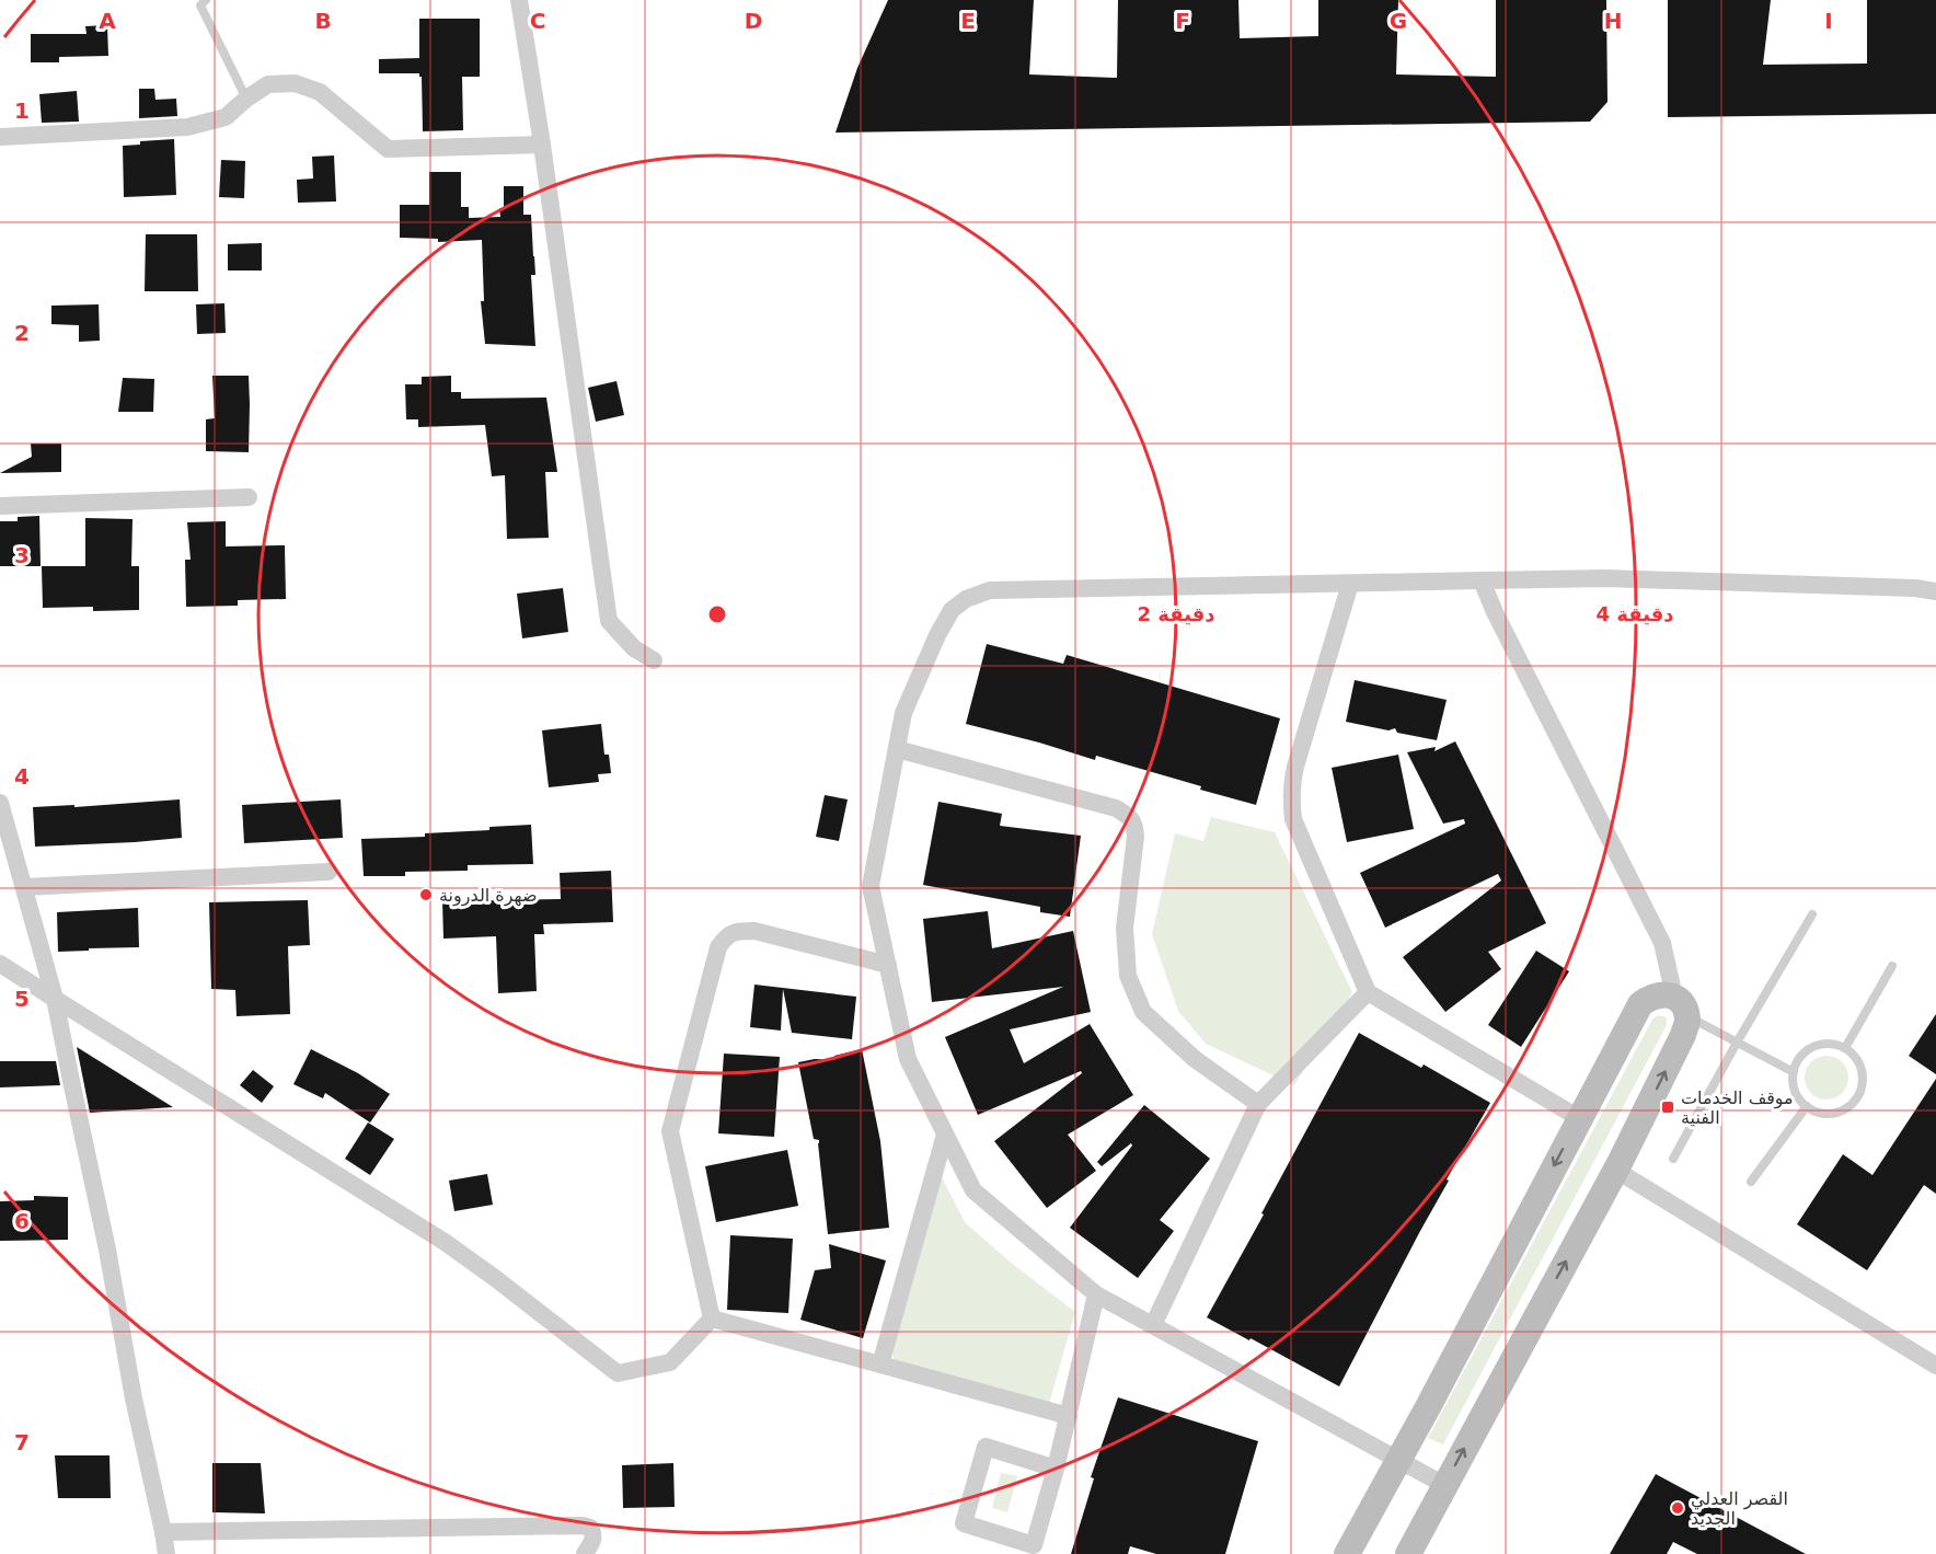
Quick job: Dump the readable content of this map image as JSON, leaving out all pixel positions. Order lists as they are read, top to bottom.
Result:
{
  "places": {
    "other": ["ضهرة الدرونة", "القصر العدلي الجديد"],
    "transit": ["موقف الخدمات الفنية"]
  },
  "grid": {
    "columns": [
      "A",
      "B",
      "C",
      "D",
      "E",
      "F",
      "G",
      "H",
      "I"
    ],
    "rows": [
      "1",
      "2",
      "3",
      "4",
      "5",
      "6",
      "7"
    ]
  },
  "rings": ["2 دقيقة", "4 دقيقة"]
}
